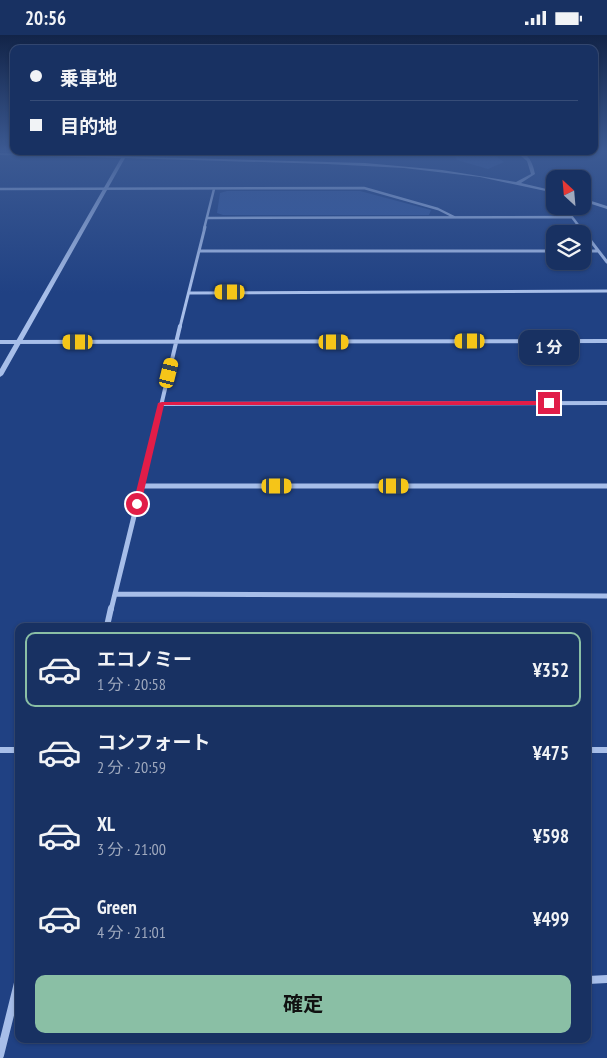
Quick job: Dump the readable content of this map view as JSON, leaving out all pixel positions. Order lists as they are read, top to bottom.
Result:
{
  "north": "top left",
  "page": {
    "status": "20:56",
    "banner": ["乗車地", "目的地"],
    "bubble": "1 分",
    "list": [
      {
        "name": "エコノミー",
        "note": "1 分 · 20:58",
        "value": "¥352"
      },
      {
        "name": "コンフォート",
        "note": "2 分 · 20:59",
        "value": "¥475"
      },
      {
        "name": "XL",
        "note": "3 分 · 21:00",
        "value": "¥598"
      },
      {
        "name": "Green",
        "note": "4 分 · 21:01",
        "value": "¥499"
      }
    ],
    "buttons": "確定"
  }
}
